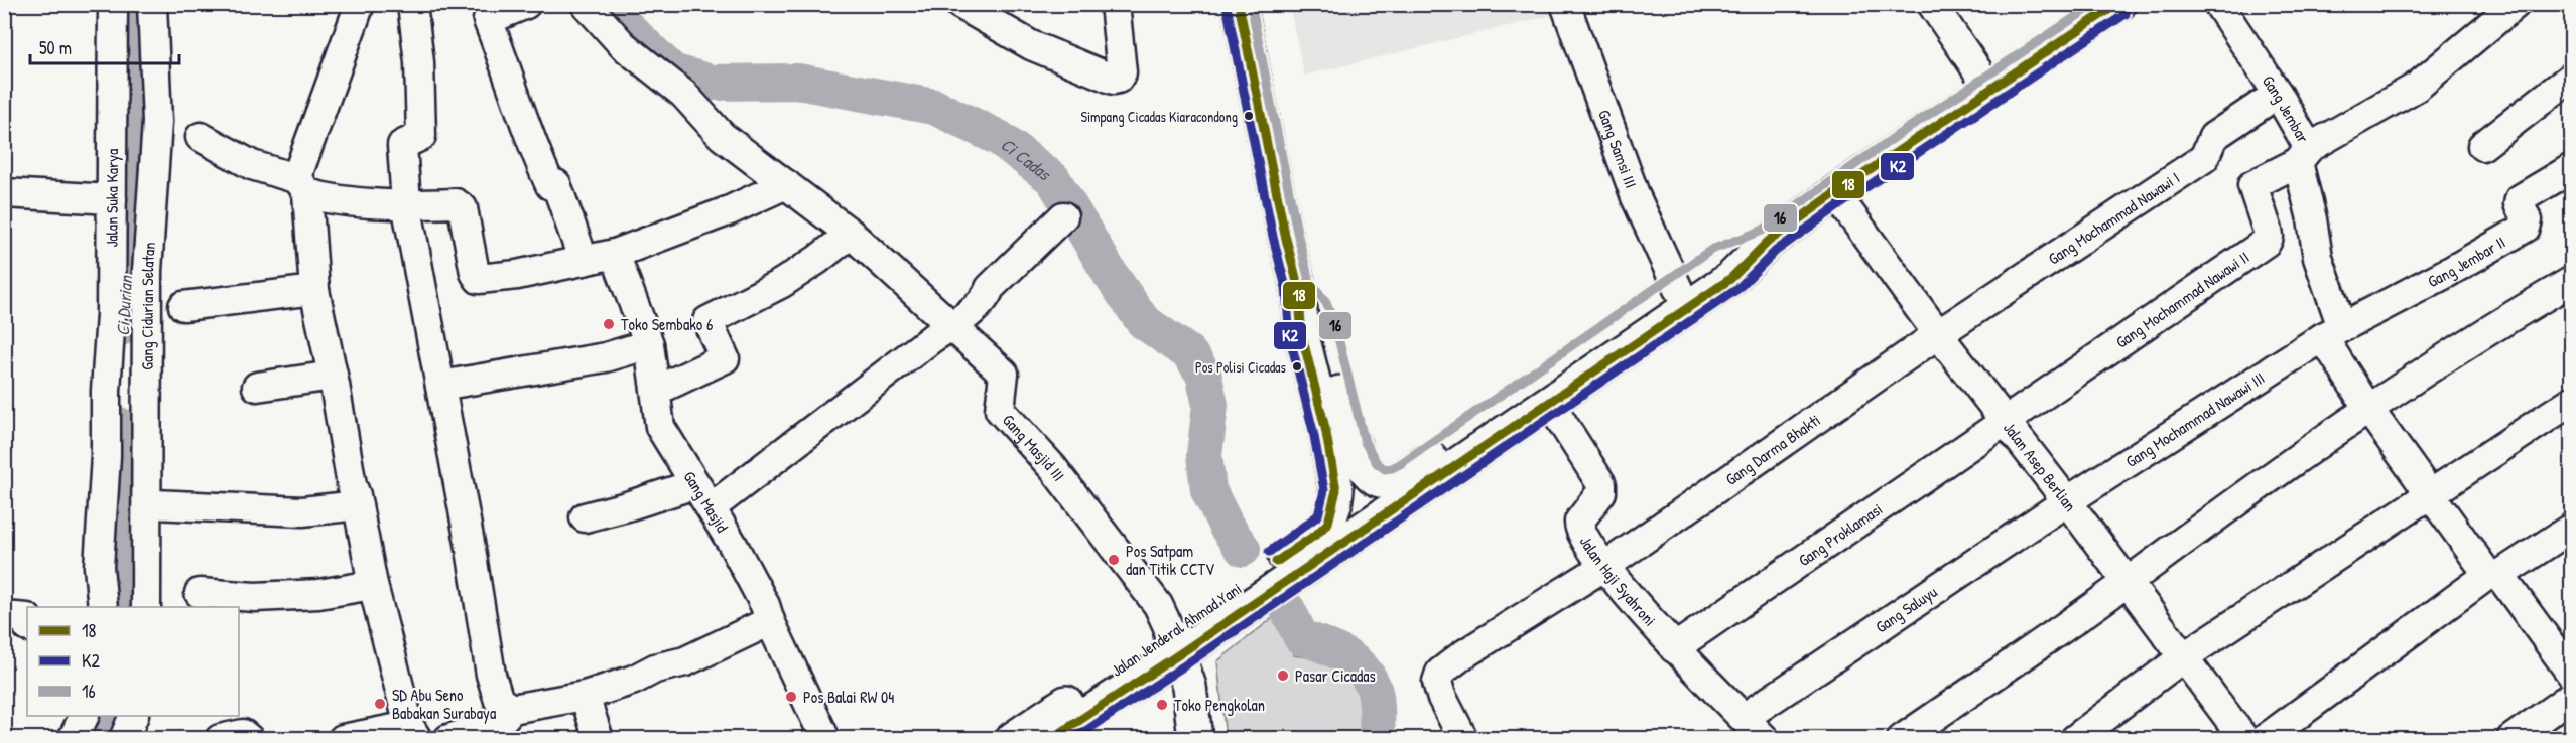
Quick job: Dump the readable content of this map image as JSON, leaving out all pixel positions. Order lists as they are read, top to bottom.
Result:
{
  "streets": {
    "main road": ["Jalan Jenderal Ahmad Yani"],
    "street": [
      "Gang Jembar",
      "Gang Samsi III",
      "Jalan Suka Karya",
      "Gang Mochammad Nawawi I",
      "Gang Jembar II",
      "Gang Mochammad Nawawi II",
      "Gang Cidurian Selatan",
      "Gang Mochammad Nawawi III",
      "Gang Masjid III",
      "Gang Darma Bhakti",
      "Jalan Asep Berlian",
      "Gang Masjid",
      "Gang Proklamasi",
      "Jalan Haji Syahroni",
      "Gang Saluyu"
    ]
  },
  "crossings": [
    ["Gang Jembar", "Gang Mochammad Nawawi I"],
    ["Gang Jembar", "Gang Jembar II"],
    ["Gang Jembar", "Gang Mochammad Nawawi II"],
    ["Gang Jembar", "Gang Mochammad Nawawi III"],
    ["Gang Samsi III", "Jalan Jenderal Ahmad Yani"],
    ["Jalan Suka Karya", "Gang Cidurian Selatan"],
    ["Gang Mochammad Nawawi I", "Gang Darma Bhakti"],
    ["Gang Mochammad Nawawi I", "Jalan Asep Berlian"],
    ["Gang Jembar II", "Gang Mochammad Nawawi III"],
    ["Gang Mochammad Nawawi II", "Jalan Asep Berlian"],
    ["Gang Mochammad Nawawi II", "Gang Proklamasi"],
    ["Gang Mochammad Nawawi III", "Jalan Asep Berlian"],
    ["Gang Mochammad Nawawi III", "Gang Saluyu"],
    ["Gang Masjid III", "Jalan Jenderal Ahmad Yani"],
    ["Gang Darma Bhakti", "Jalan Asep Berlian"],
    ["Gang Darma Bhakti", "Jalan Haji Syahroni"],
    ["Jalan Asep Berlian", "Gang Proklamasi"],
    ["Jalan Asep Berlian", "Gang Saluyu"],
    ["Jalan Asep Berlian", "Jalan Jenderal Ahmad Yani"],
    ["Gang Proklamasi", "Jalan Haji Syahroni"],
    ["Jalan Haji Syahroni", "Gang Saluyu"],
    ["Jalan Haji Syahroni", "Jalan Jenderal Ahmad Yani"]
  ],
  "water": ["Ci Cadas", "Ci Durian"],
  "places": [
    "Simpang Cicadas Kiaracondong",
    "Toko Sembako 6",
    "Pos Polisi Cicadas",
    "Pos Satpam dan Titik CCTV",
    "Pasar Cicadas",
    "Pos Balai RW 04",
    "SD Abu Seno Babakan Surabaya",
    "Toko Pengkolan"
  ],
  "lines": ["transit line 18", "transit line 16", "transit line K2"],
  "legend": ["18", "K2", "16"],
  "scale_bar": "50 m"
}
